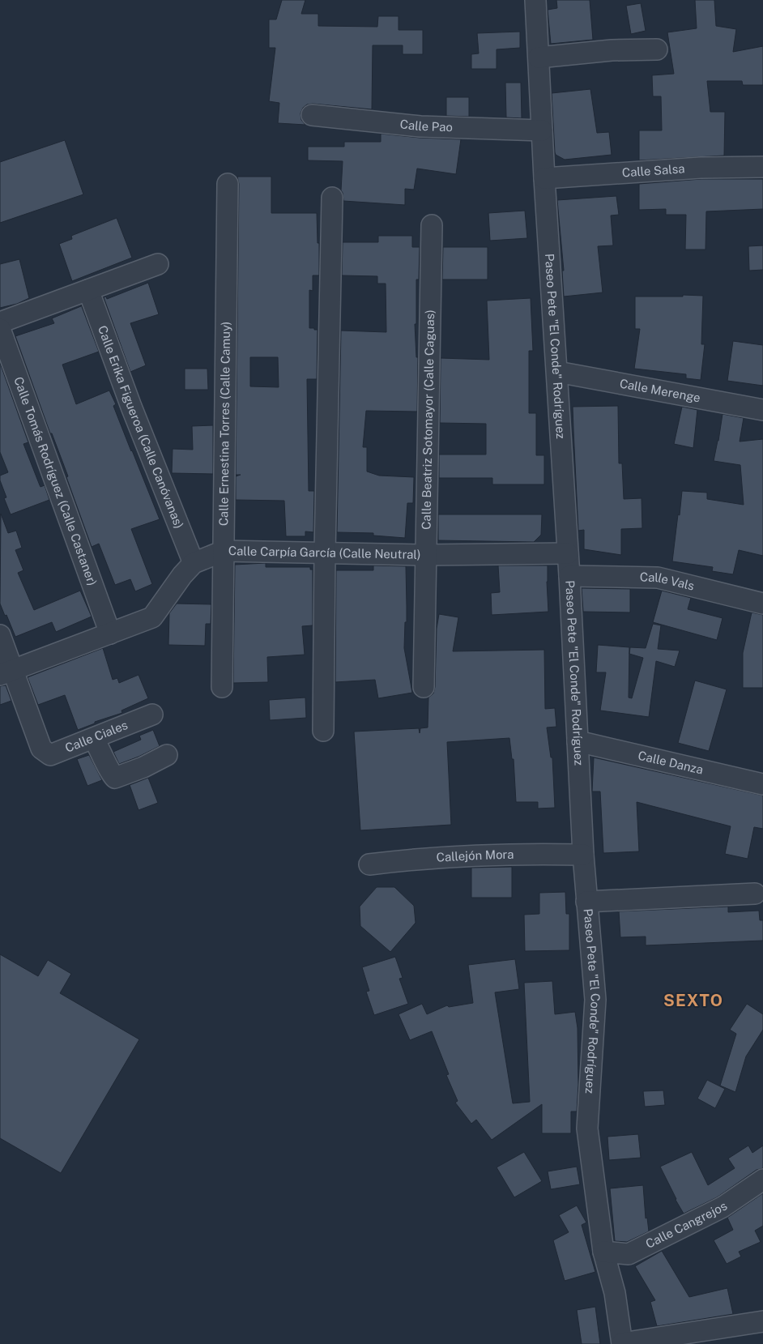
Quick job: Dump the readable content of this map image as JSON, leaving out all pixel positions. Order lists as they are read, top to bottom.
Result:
{
  "streets": {
    "street": [
      "Calle Pao",
      "Calle Salsa",
      "Paseo Pete \"El Conde\" Rodríguez",
      "Calle Merenge",
      "Calle Beatriz Sotomayor (Calle Caguas)",
      "Calle Ernestina Torres (Calle Camuy)",
      "Calle Erika Figueroa (Calle Canóvanas)",
      "Calle Tomás Rodríguez (Calle Castaner)",
      "Calle Carpía García (Calle Neutral)",
      "Calle Vals",
      "Calle Ciales",
      "Calle Danza",
      "Callejón Mora",
      "Calle Cangrejos"
    ]
  },
  "crossings": [
    ["Calle Pao", "Paseo Pete \"El Conde\" Rodríguez"],
    ["Calle Salsa", "Paseo Pete \"El Conde\" Rodríguez"],
    ["Paseo Pete \"El Conde\" Rodríguez", "Calle Merenge"],
    ["Paseo Pete \"El Conde\" Rodríguez", "Calle Carpía García (Calle Neutral)"],
    ["Paseo Pete \"El Conde\" Rodríguez", "Calle Vals"],
    ["Paseo Pete \"El Conde\" Rodríguez", "Calle Danza"],
    ["Paseo Pete \"El Conde\" Rodríguez", "Callejón Mora"],
    ["Paseo Pete \"El Conde\" Rodríguez", "Calle Cangrejos"],
    ["Calle Beatriz Sotomayor (Calle Caguas)", "Calle Carpía García (Calle Neutral)"],
    ["Calle Ernestina Torres (Calle Camuy)", "Calle Carpía García (Calle Neutral)"],
    ["Calle Erika Figueroa (Calle Canóvanas)", "Calle Carpía García (Calle Neutral)"],
    ["Calle Tomás Rodríguez (Calle Castaner)", "Calle Carpía García (Calle Neutral)"],
    ["Calle Carpía García (Calle Neutral)", "Calle Ciales"]
  ],
  "districts": ["SEXTO"]
}
